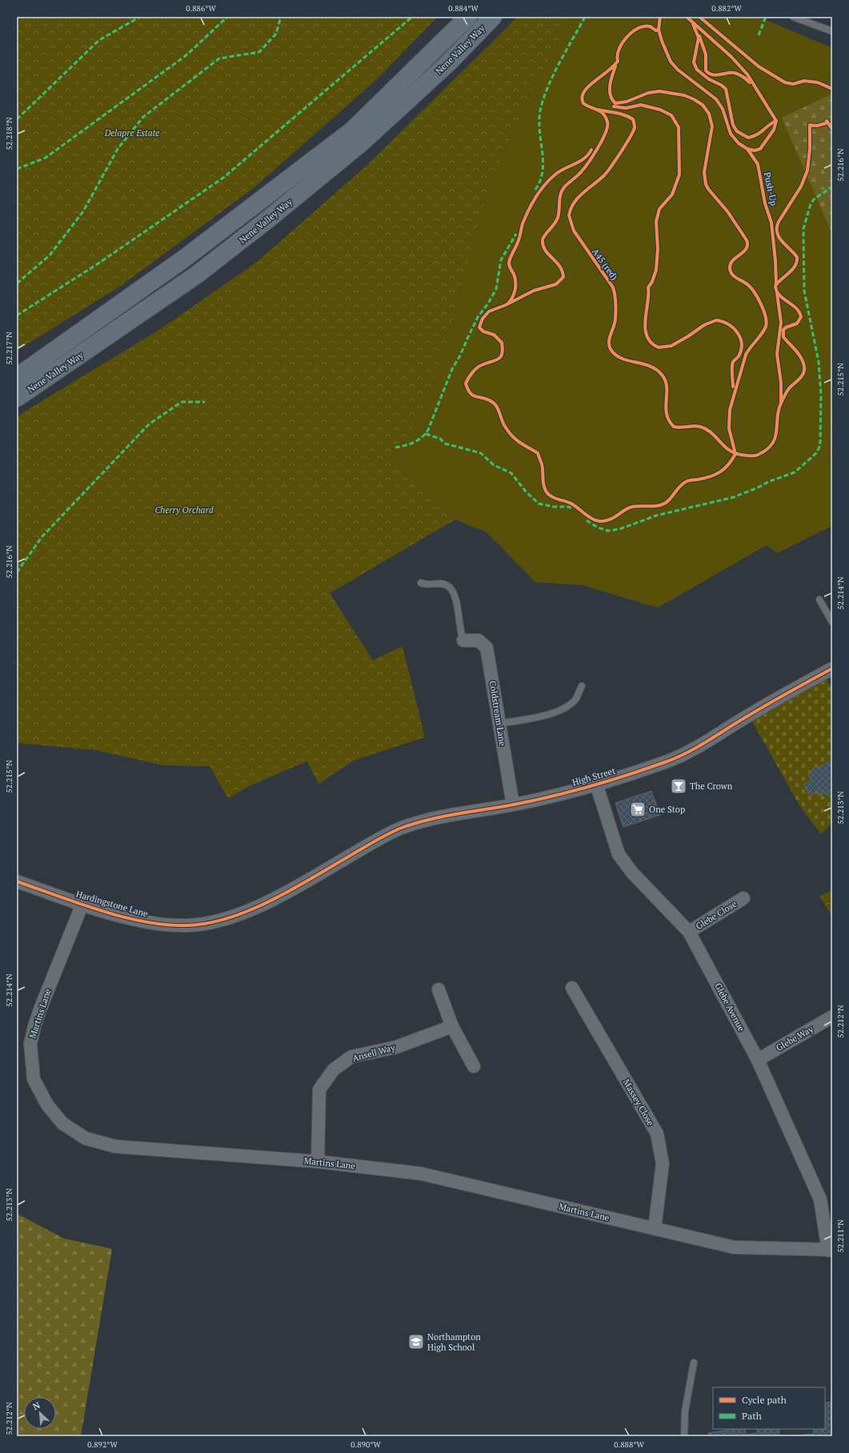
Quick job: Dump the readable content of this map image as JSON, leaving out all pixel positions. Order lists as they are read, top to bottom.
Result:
{
  "streets": {
    "highway": ["Nene Valley Way"],
    "street": [
      "Coldstream Lane",
      "High Street",
      "Hardingstone Lane",
      "Glebe Close",
      "Glebe Avenue",
      "Martins Lane",
      "Glebe Way",
      "Ansell Way",
      "Massey Close"
    ],
    "cycle path": ["Push-Up", "A45 (red)"]
  },
  "crossings": [
    ["Coldstream Lane", "High Street"],
    ["High Street", "Hardingstone Lane"],
    ["High Street", "Glebe Avenue"],
    ["Hardingstone Lane", "Martins Lane"],
    ["Glebe Close", "Glebe Avenue"],
    ["Glebe Avenue", "Martins Lane"],
    ["Glebe Avenue", "Glebe Way"],
    ["Martins Lane", "Ansell Way"],
    ["Martins Lane", "Massey Close"]
  ],
  "parks": ["Delapre Estate", "Cherry Orchard"],
  "places": {
    "bar": ["The Crown"],
    "supermarket": ["One Stop"],
    "school or university": ["Northampton High School"]
  },
  "legend": ["Cycle path", "Path"],
  "north": "top left",
  "coordinates": [
    "0.886°W",
    "0.884°W",
    "0.882°W",
    "52.218°N",
    "52.216°N",
    "52.217°N",
    "52.215°N",
    "52.214°N",
    "52.213°N",
    "52.212°N",
    "52.211°N",
    "0.892°W",
    "0.890°W",
    "0.888°W"
  ]
}
